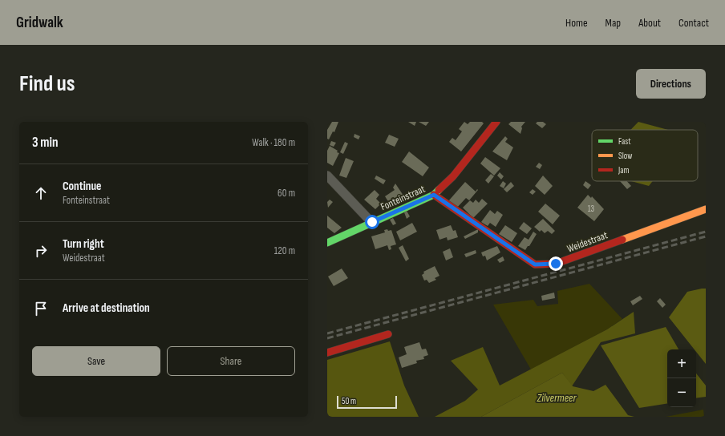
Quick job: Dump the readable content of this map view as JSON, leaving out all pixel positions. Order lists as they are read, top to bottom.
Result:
{
  "streets": {
    "street": ["Fonteinstraat", "Weidestraat"]
  },
  "crossings": [
    ["Fonteinstraat", "Weidestraat"]
  ],
  "water": ["Zilvermeer"],
  "house_numbers": ["13"],
  "legend": ["Fast", "Slow", "Jam"],
  "scale_bar": "50 m",
  "page": {
    "header": "Gridwalk",
    "nav": [
      "Home",
      "Map",
      "About",
      "Contact"
    ],
    "buttons": [
      "Directions",
      ["Save", "Share"]
    ],
    "title": "Find us",
    "heading": ["3 min", "Walk · 180 m"],
    "list": [
      ["Continue", "Fonteinstraat", "60 m"],
      ["Turn right", "Weidestraat", "120 m"],
      "Arrive at destination"
    ],
    "map_buttons": ["+", "−"],
    "scale": "50 m"
  }
}
